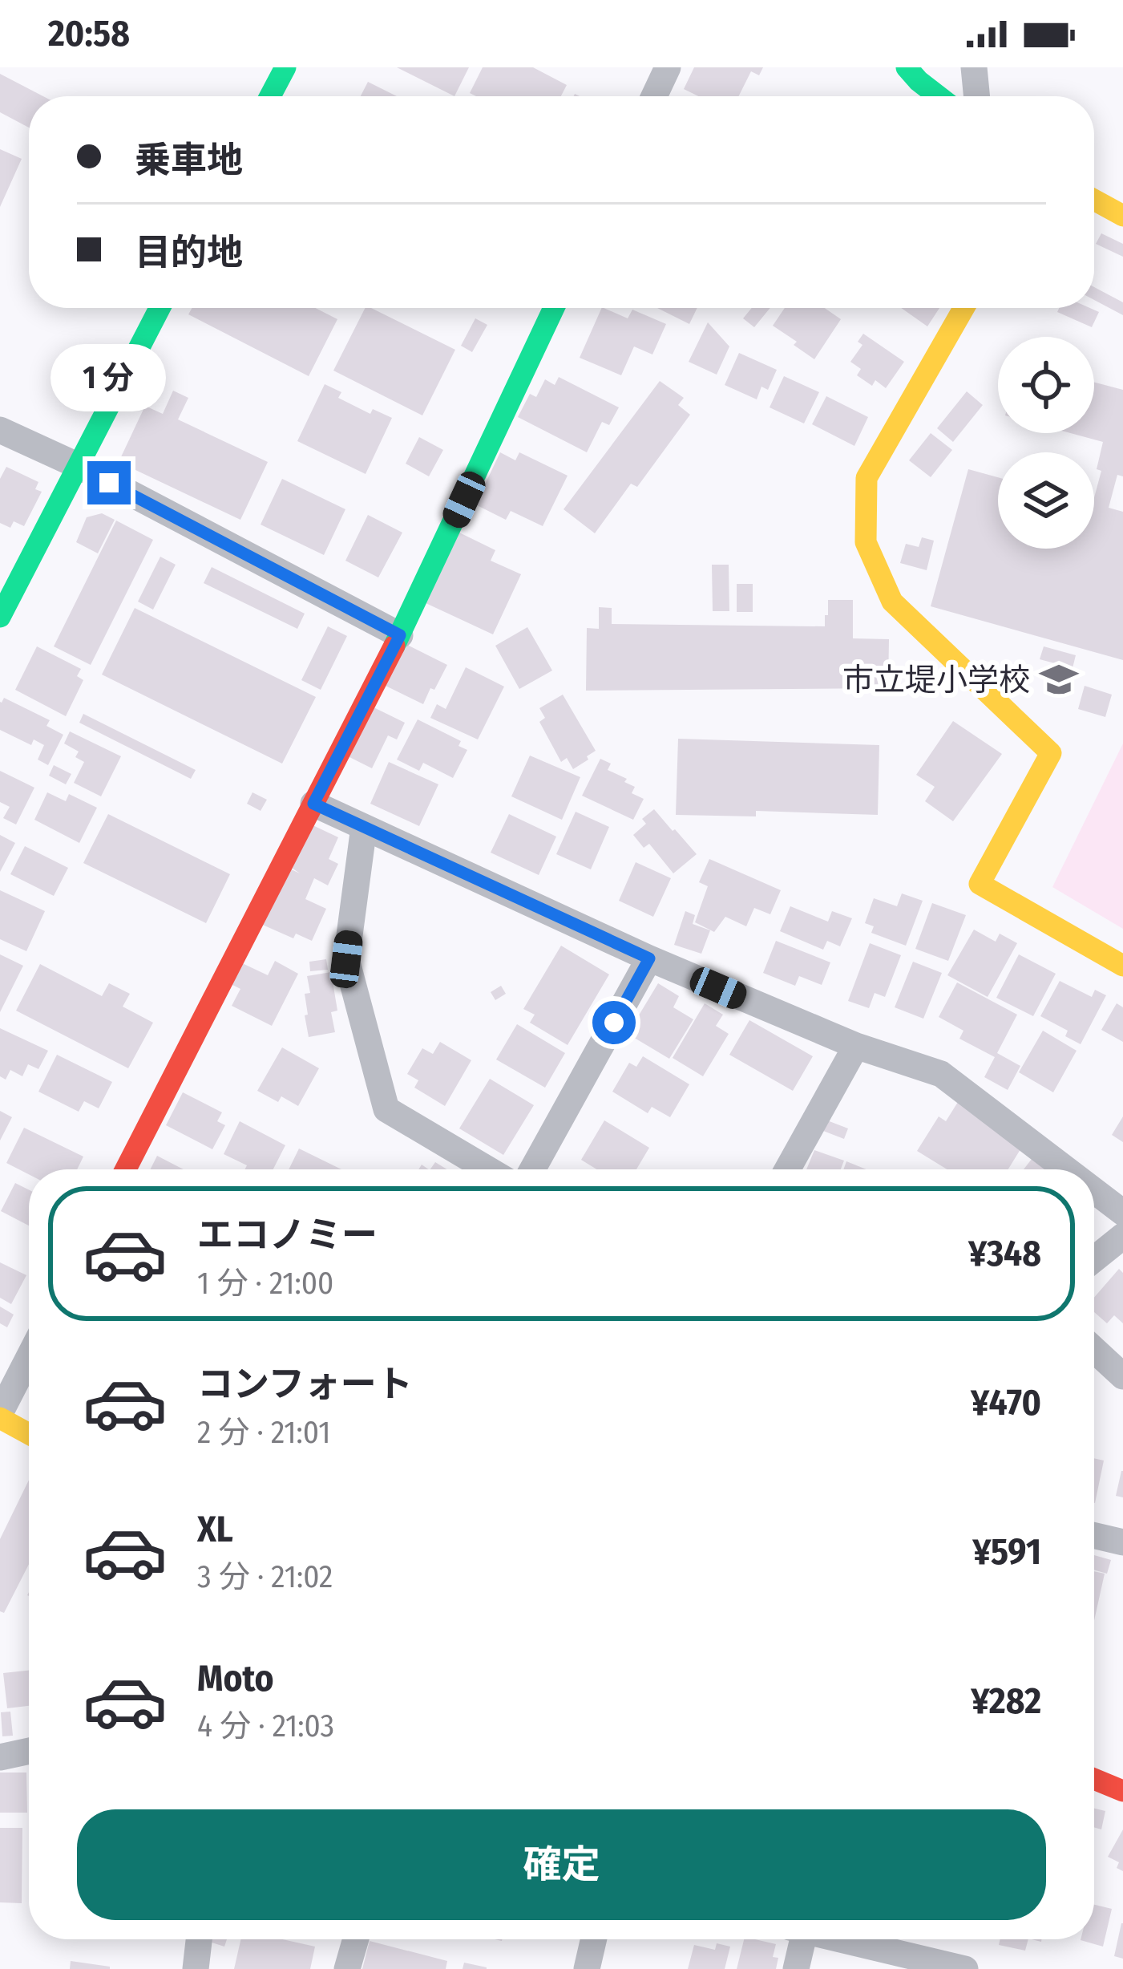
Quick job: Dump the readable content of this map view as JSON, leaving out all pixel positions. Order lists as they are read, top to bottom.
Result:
{
  "places": {
    "school or university": ["市立堤小学校"]
  },
  "page": {
    "status": "20:58",
    "banner": ["乗車地", "目的地"],
    "bubble": "1 分",
    "list": [
      {
        "name": "エコノミー",
        "note": "1 分 · 21:00",
        "value": "¥348"
      },
      {
        "name": "コンフォート",
        "note": "2 分 · 21:01",
        "value": "¥470"
      },
      {
        "name": "XL",
        "note": "3 分 · 21:02",
        "value": "¥591"
      },
      {
        "name": "Moto",
        "note": "4 分 · 21:03",
        "value": "¥282"
      }
    ],
    "buttons": "確定"
  }
}
